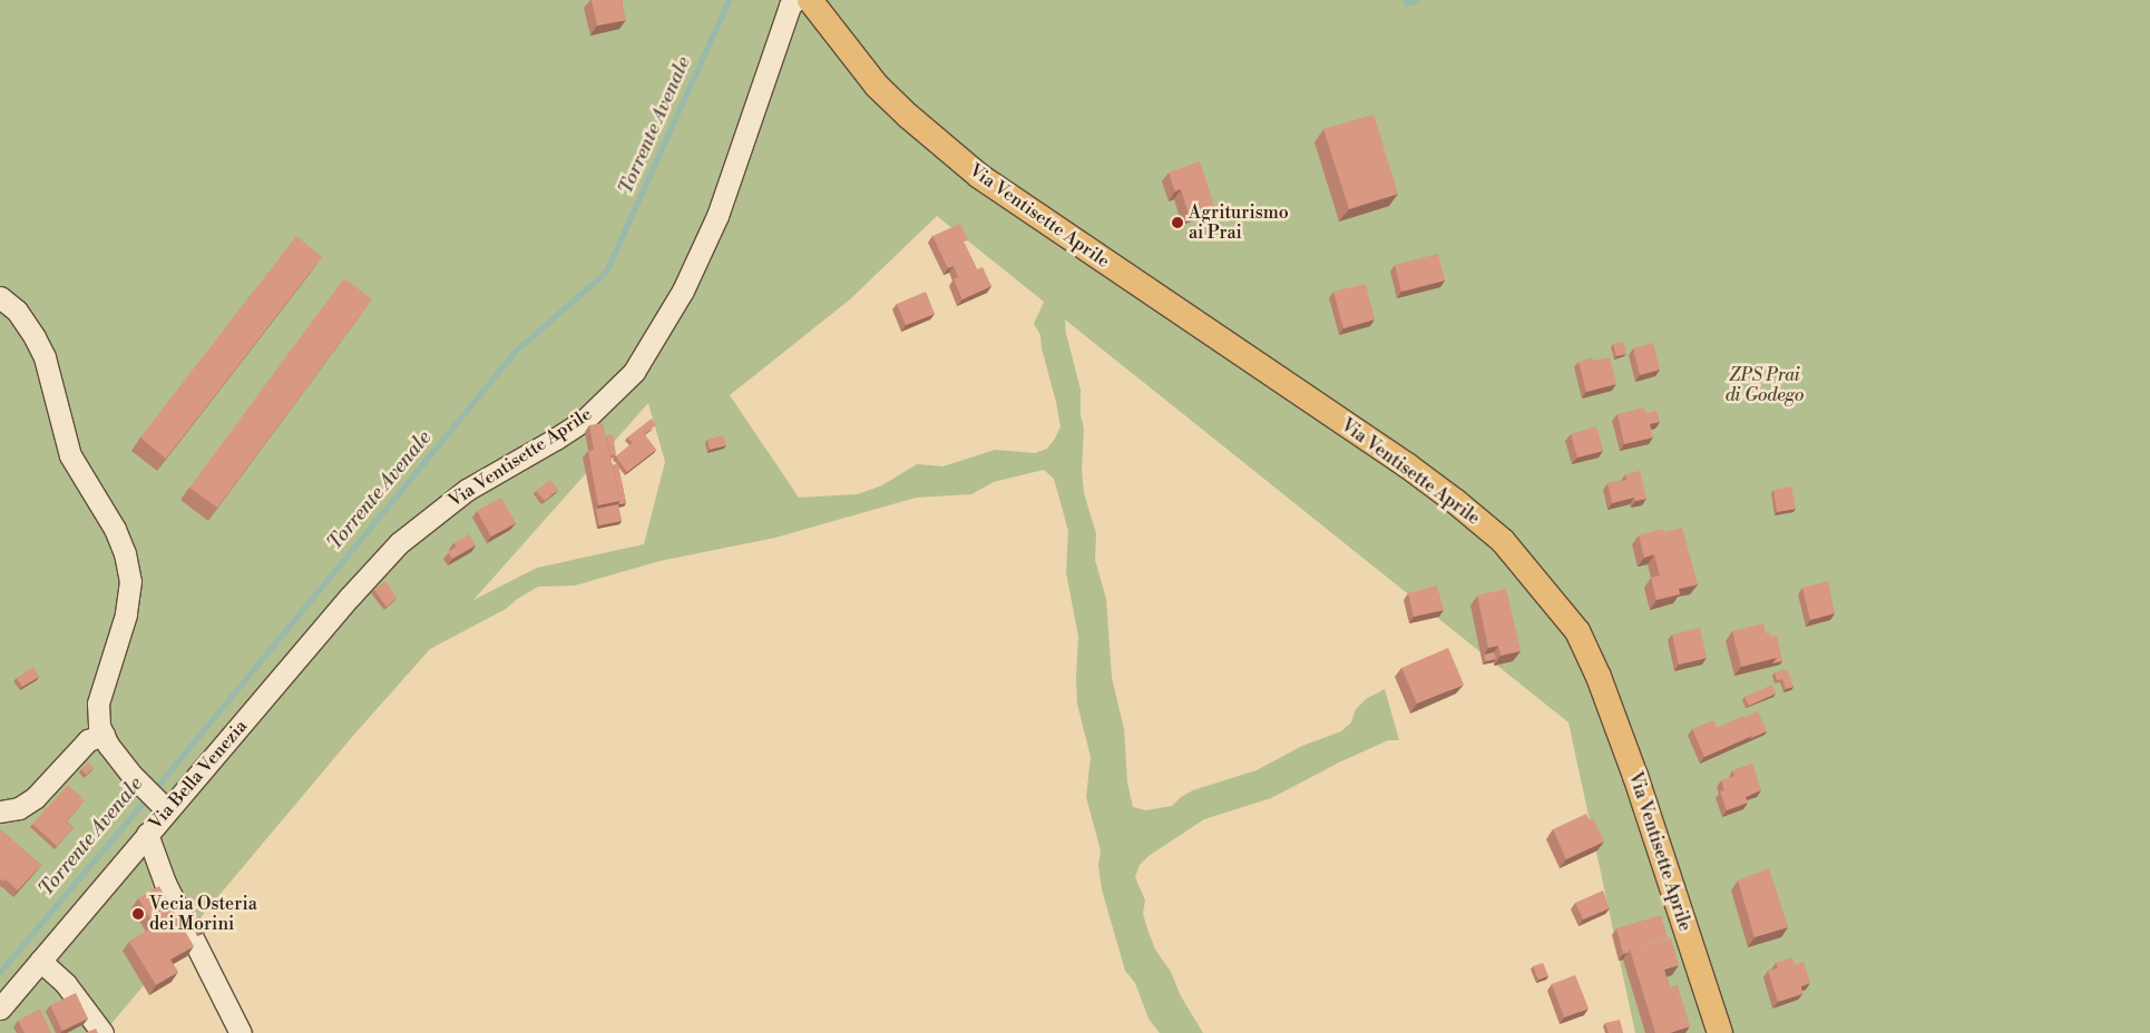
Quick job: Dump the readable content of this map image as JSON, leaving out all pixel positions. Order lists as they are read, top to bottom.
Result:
{
  "streets": {
    "main road": ["Via Ventisette Aprile"],
    "street": ["Via Bella Venezia"]
  },
  "crossings": [
    ["Via Ventisette Aprile", "Via Bella Venezia"]
  ],
  "water": ["Torrente Avenale"],
  "parks": ["ZPS Prai di Godego"],
  "places": ["Agriturismo ai Prai", "Vecia Osteria dei Morini"]
}
